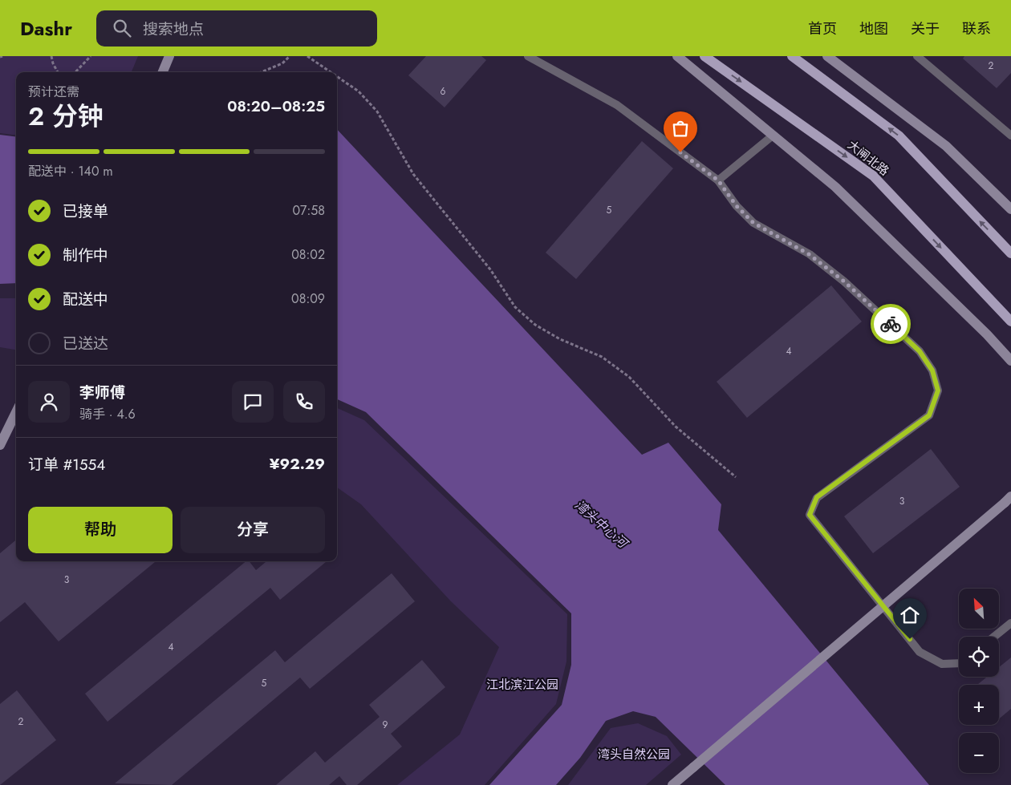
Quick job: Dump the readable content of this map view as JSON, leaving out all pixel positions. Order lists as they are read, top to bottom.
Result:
{
  "streets": {
    "main road": ["大闸北路"]
  },
  "water": ["湾头中心河"],
  "parks": ["江北滨江公园", "湾头自然公园"],
  "house_numbers": [
    "2",
    "6",
    "5",
    "4",
    "3",
    "3",
    "4",
    "5",
    "2",
    "9"
  ],
  "north": "top left",
  "page": {
    "header": "Dashr",
    "search": "搜索地点",
    "nav": [
      "首页",
      "地图",
      "关于",
      "联系"
    ],
    "heading": ["2 分钟", "预计还需", "08:20–08:25"],
    "panel": [
      "李师傅",
      "骑手 · 4.6",
      "订单 #1554",
      "¥92.29"
    ],
    "bar": "配送中 · 140 m",
    "list": [
      ["已接单", "07:58"],
      ["制作中", "08:02"],
      ["配送中", "08:09"],
      "已送达"
    ],
    "buttons": ["帮助", "分享"],
    "map_buttons": ["+", "−"]
  }
}
